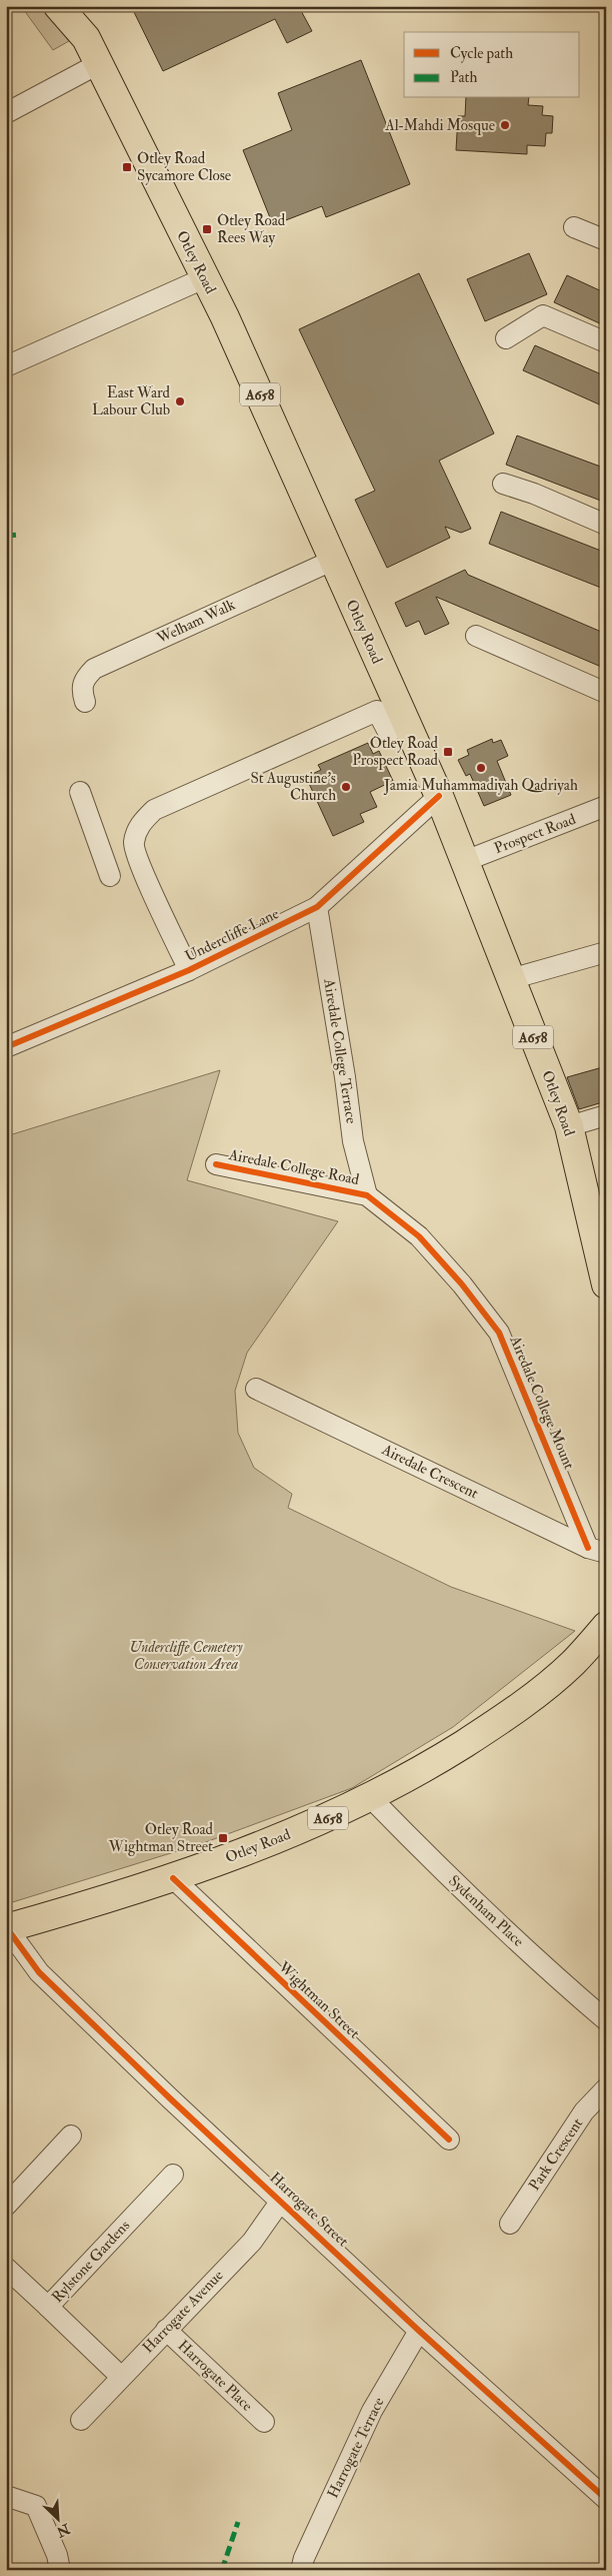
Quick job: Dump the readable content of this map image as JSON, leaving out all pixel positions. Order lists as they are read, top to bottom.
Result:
{
  "streets": {
    "main road": ["Otley Road", "A658"],
    "street": [
      "Welham Walk",
      "Prospect Road",
      "Undercliffe Lane",
      "Airedale College Terrace",
      "Airedale College Road",
      "Airedale College Mount",
      "Airedale Crescent",
      "Sydenham Place",
      "Wightman Street",
      "Park Crescent",
      "Harrogate Street",
      "Rylstone Gardens",
      "Harrogate Avenue",
      "Harrogate Place",
      "Harrogate Terrace"
    ]
  },
  "crossings": [
    ["Otley Road", "Welham Walk"],
    ["Otley Road", "Prospect Road"],
    ["Otley Road", "Undercliffe Lane"],
    ["Otley Road", "Sydenham Place"],
    ["Otley Road", "Wightman Street"],
    ["Otley Road", "Harrogate Street"],
    ["Undercliffe Lane", "Airedale College Terrace"],
    ["Airedale College Terrace", "Airedale College Road"],
    ["Airedale College Terrace", "Airedale College Mount"],
    ["Airedale College Road", "Airedale College Mount"],
    ["Airedale College Mount", "Airedale Crescent"],
    ["Harrogate Street", "Harrogate Avenue"],
    ["Harrogate Street", "Harrogate Terrace"],
    ["Harrogate Avenue", "Harrogate Place"]
  ],
  "parks": ["Undercliffe Cemetery Conservation Area"],
  "places": {
    "other": [
      "Al‐Mahdi Mosque",
      "East Ward Labour Club",
      "Jamia Muhammadiyah Qadriyah",
      "St Augustine's Church"
    ],
    "transit": [
      "Otley Road Sycamore Close",
      "Otley Road Rees Way",
      "Otley Road Prospect Road",
      "Otley Road Wightman Street"
    ]
  },
  "legend": ["Cycle path", "Path"],
  "north": "bottom right"
}
